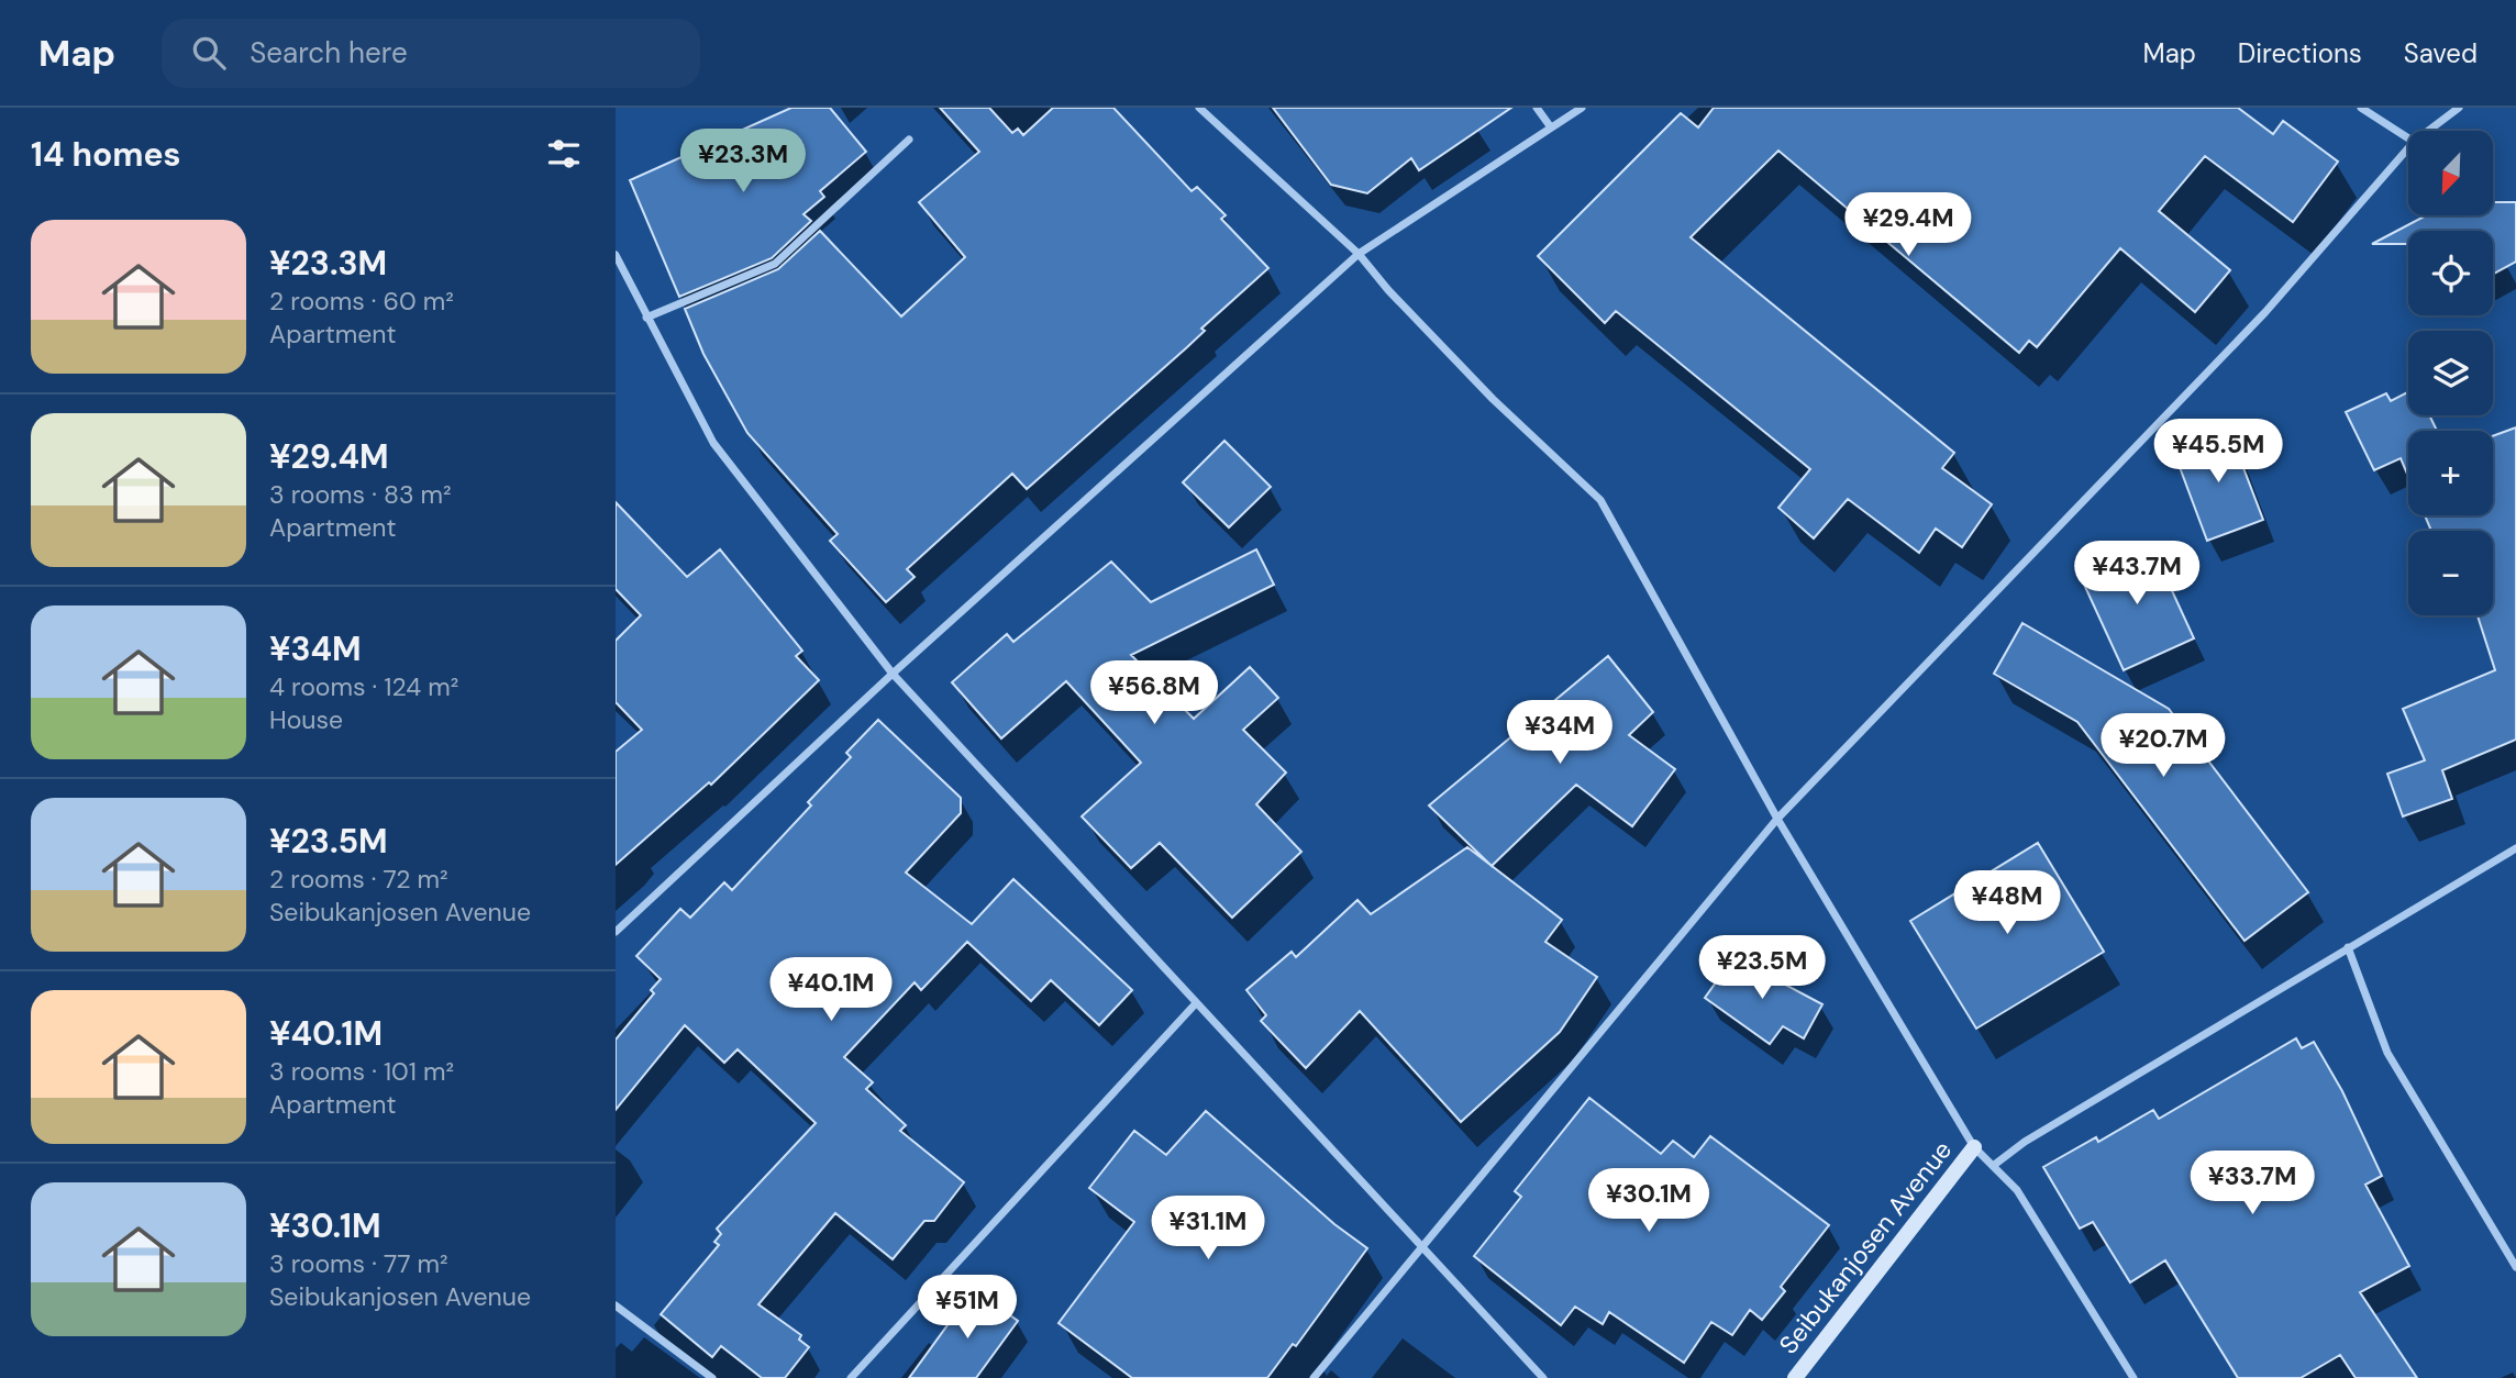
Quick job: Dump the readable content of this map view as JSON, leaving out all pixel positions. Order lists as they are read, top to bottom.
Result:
{
  "streets": {
    "street": ["Seibukanjosen Avenue"]
  },
  "north": "bottom left",
  "page": {
    "header": "Map",
    "search": "Search here",
    "nav": ["Map", "Directions", "Saved"],
    "heading": "14 homes",
    "price": [
      "¥23.3M",
      "¥29.4M",
      "¥45.5M",
      "¥43.7M",
      "¥56.8M",
      "¥34M",
      "¥20.7M",
      "¥48M",
      "¥23.5M",
      "¥40.1M",
      "¥33.7M",
      "¥30.1M",
      "¥31.1M",
      "¥51M"
    ],
    "map_buttons": ["+", "−"],
    "list": [
      {
        "name": "¥23.3M",
        "note": "2 rooms · 60 m² · Apartment"
      },
      {
        "name": "¥29.4M",
        "note": "3 rooms · 83 m² · Apartment"
      },
      {
        "name": "¥34M",
        "note": "4 rooms · 124 m² · House"
      },
      {
        "name": "¥23.5M",
        "note": "2 rooms · 72 m² · Seibukanjosen Avenue"
      },
      {
        "name": "¥40.1M",
        "note": "3 rooms · 101 m² · Apartment"
      },
      {
        "name": "¥30.1M",
        "note": "3 rooms · 77 m² · Seibukanjosen Avenue"
      }
    ]
  }
}
